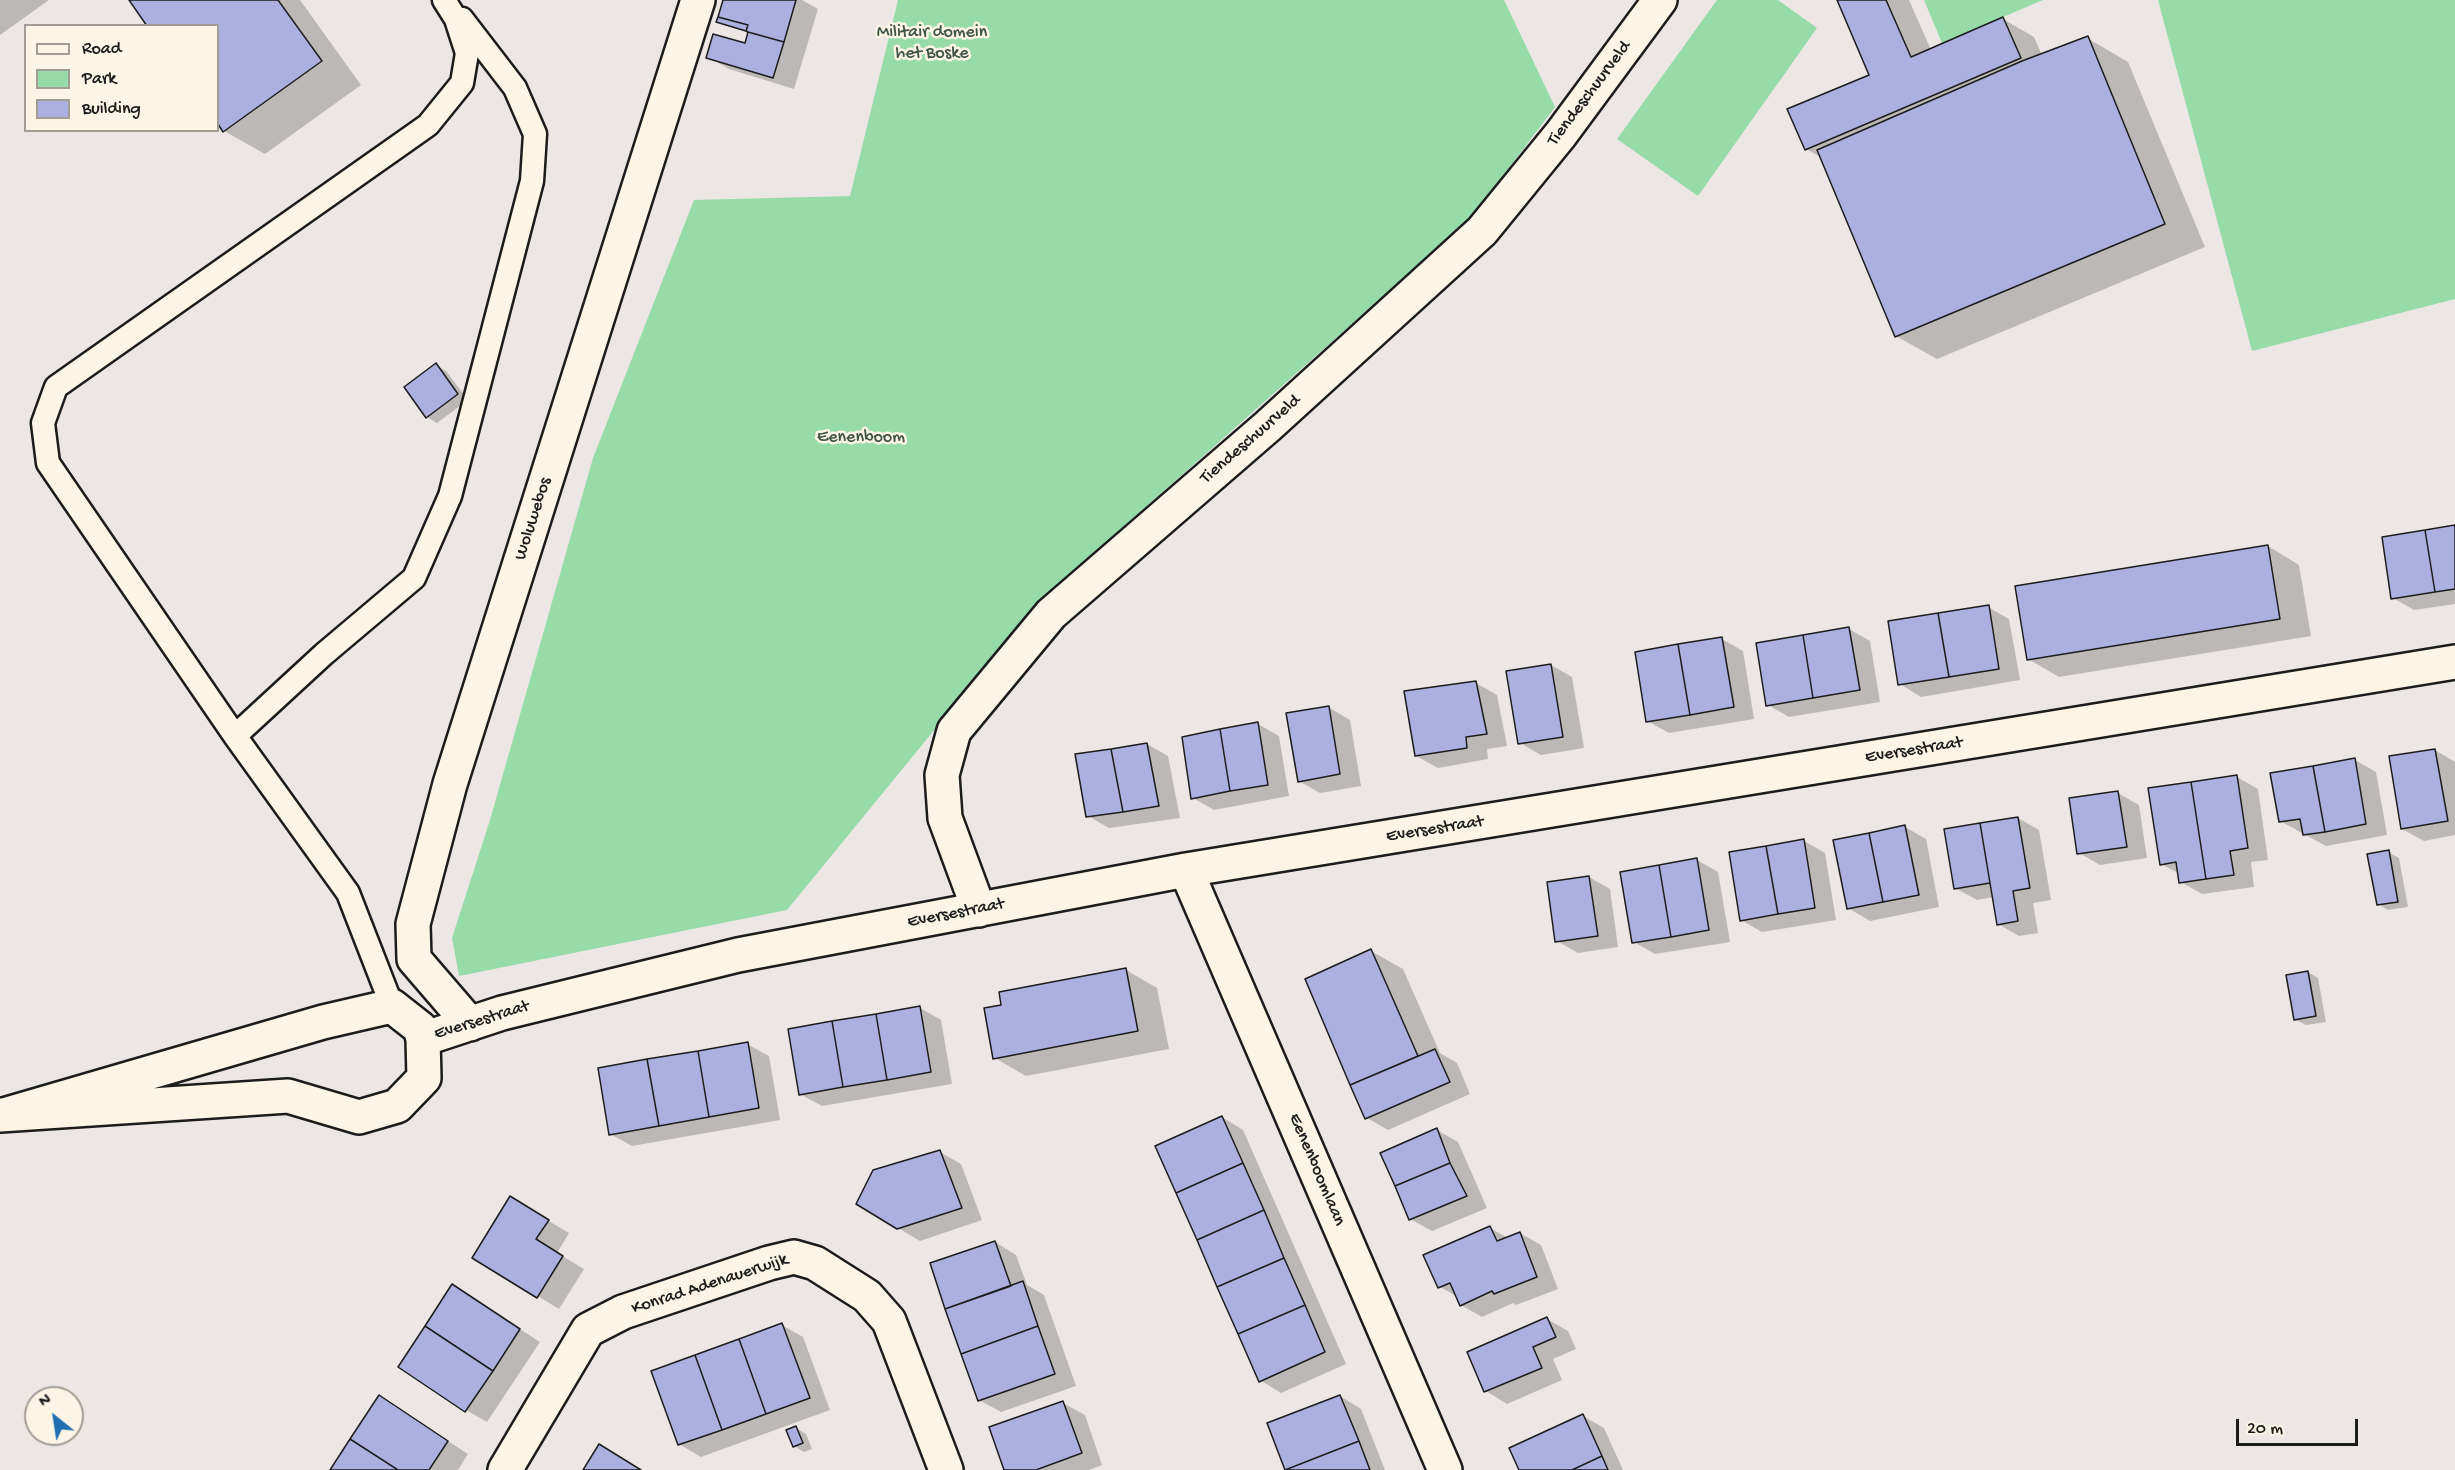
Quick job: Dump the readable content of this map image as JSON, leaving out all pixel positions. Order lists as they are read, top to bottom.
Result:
{
  "streets": {
    "street": [
      "Tiendeschuurveld",
      "Woluwebos",
      "Eversestraat",
      "Eenenboomlaan",
      "Konrad Adenauerwijk"
    ]
  },
  "crossings": [
    ["Tiendeschuurveld", "Eversestraat"],
    ["Woluwebos", "Eversestraat"],
    ["Eversestraat", "Eenenboomlaan"]
  ],
  "parks": ["Militair domein het Boske", "Eenenboom"],
  "legend": ["Road", "Park", "Building"],
  "scale_bar": "20 m",
  "north": "top left"
}
